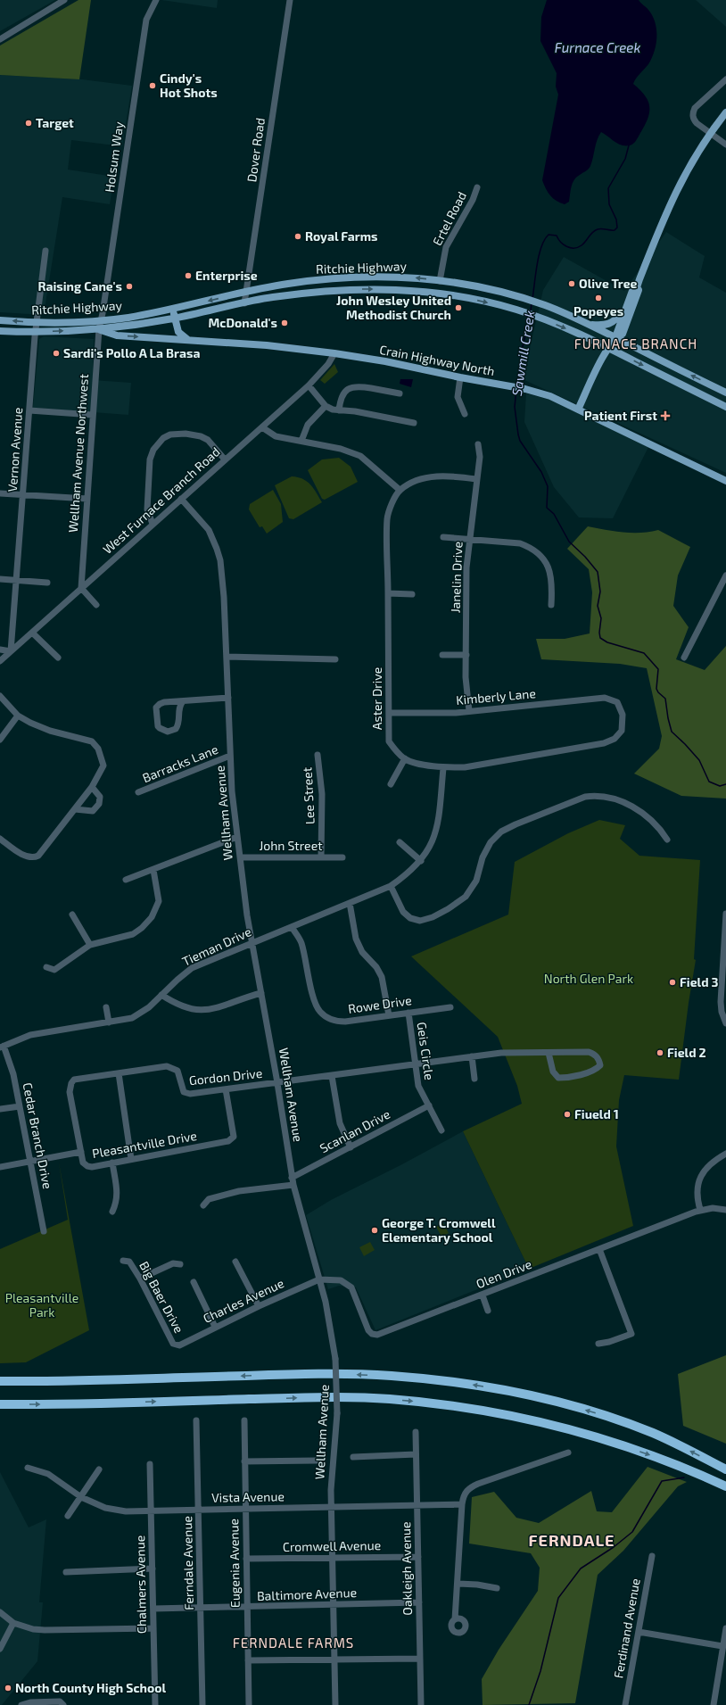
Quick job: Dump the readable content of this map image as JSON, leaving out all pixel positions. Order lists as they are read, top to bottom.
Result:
{
  "streets": {
    "main road": ["Ritchie Highway", "Crain Highway North"],
    "street": [
      "Dover Road",
      "Holsum Way",
      "Ertel Road",
      "Vernon Avenue",
      "Wellham Avenue Northwest",
      "West Furnace Branch Road",
      "Janelin Drive",
      "Kimberly Lane",
      "Aster Drive",
      "Barracks Lane",
      "Lee Street",
      "Wellham Avenue",
      "John Street",
      "Tieman Drive",
      "Rowe Drive",
      "Geis Circle",
      "Gordon Drive",
      "Scanlan Drive",
      "Cedar Branch Drive",
      "Pleasantville Drive",
      "Olen Drive",
      "Big Baer Drive",
      "Charles Avenue",
      "Vista Avenue",
      "Cromwell Avenue",
      "Ferndale Avenue",
      "Eugenia Avenue",
      "Oakleigh Avenue",
      "Chalmers Avenue",
      "Baltimore Avenue",
      "Ferdinand Avenue"
    ]
  },
  "crossings": [
    ["Dover Road", "Ritchie Highway"],
    ["Holsum Way", "Ritchie Highway"],
    ["Holsum Way", "Wellham Avenue Northwest"],
    ["Ertel Road", "Ritchie Highway"],
    ["Ritchie Highway", "Crain Highway North"],
    ["Ritchie Highway", "Vernon Avenue"],
    ["Ritchie Highway", "Wellham Avenue Northwest"],
    ["Crain Highway North", "Wellham Avenue Northwest"],
    ["Crain Highway North", "West Furnace Branch Road"],
    ["Vernon Avenue", "West Furnace Branch Road"],
    ["Wellham Avenue Northwest", "West Furnace Branch Road"],
    ["West Furnace Branch Road", "Wellham Avenue"],
    ["Janelin Drive", "Kimberly Lane"],
    ["Kimberly Lane", "Aster Drive"],
    ["Kimberly Lane", "Tieman Drive"],
    ["Barracks Lane", "Wellham Avenue"],
    ["Lee Street", "John Street"],
    ["Wellham Avenue", "John Street"],
    ["Wellham Avenue", "Tieman Drive"],
    ["Wellham Avenue", "Gordon Drive"],
    ["Wellham Avenue", "Scanlan Drive"],
    ["Wellham Avenue", "Olen Drive"],
    ["Wellham Avenue", "Charles Avenue"],
    ["Wellham Avenue", "Vista Avenue"],
    ["Wellham Avenue", "Cromwell Avenue"],
    ["Wellham Avenue", "Baltimore Avenue"],
    ["Tieman Drive", "Rowe Drive"],
    ["Tieman Drive", "Cedar Branch Drive"],
    ["Rowe Drive", "Geis Circle"],
    ["Geis Circle", "Gordon Drive"],
    ["Geis Circle", "Scanlan Drive"],
    ["Gordon Drive", "Pleasantville Drive"],
    ["Cedar Branch Drive", "Pleasantville Drive"],
    ["Olen Drive", "Charles Avenue"],
    ["Big Baer Drive", "Charles Avenue"],
    ["Vista Avenue", "Ferndale Avenue"],
    ["Vista Avenue", "Eugenia Avenue"],
    ["Vista Avenue", "Oakleigh Avenue"],
    ["Vista Avenue", "Chalmers Avenue"],
    ["Cromwell Avenue", "Eugenia Avenue"],
    ["Cromwell Avenue", "Oakleigh Avenue"],
    ["Ferndale Avenue", "Baltimore Avenue"],
    ["Eugenia Avenue", "Baltimore Avenue"],
    ["Oakleigh Avenue", "Baltimore Avenue"],
    ["Chalmers Avenue", "Baltimore Avenue"]
  ],
  "districts": ["FURNACE BRANCH", "FERNDALE", "FERNDALE FARMS"],
  "water": ["Furnace Creek", "Sawmill Creek"],
  "parks": ["North Glen Park", "Pleasantville Park"],
  "places": {
    "other": [
      "Cindy's Hot Shots",
      "Target",
      "Royal Farms",
      "Enterprise",
      "Olive Tree",
      "Raising Cane's",
      "Popeyes",
      "John Wesley United Methodist Church",
      "McDonald's",
      "Sardi's Pollo A La Brasa",
      "Field 3",
      "Field 2",
      "Fiueld 1",
      "George T. Cromwell Elementary School",
      "North County High School"
    ],
    "health": ["Patient First"]
  }
}
